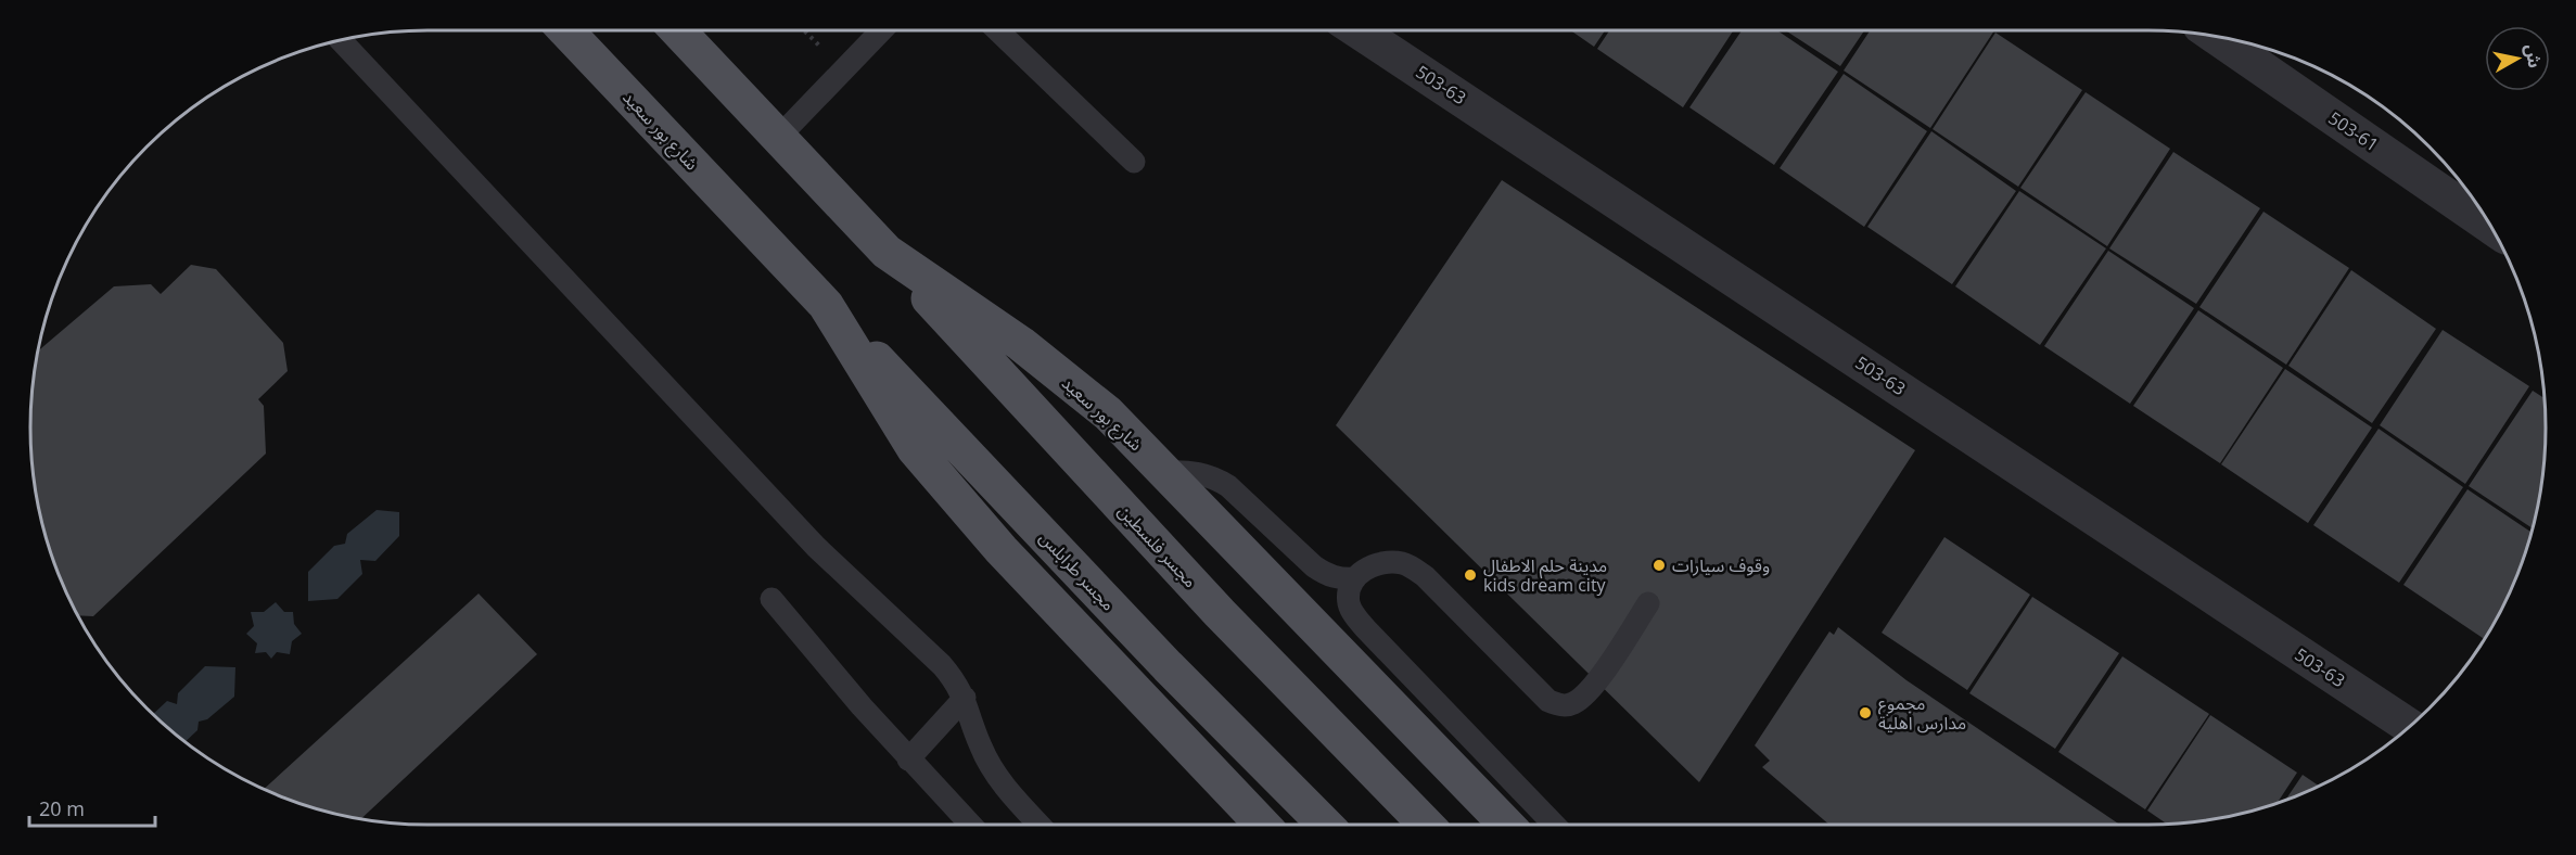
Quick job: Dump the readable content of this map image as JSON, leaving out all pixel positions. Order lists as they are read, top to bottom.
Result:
{
  "streets": {
    "main road": ["شارع بور سعيد", "مجسر فلسطين", "مجسر طرابلس"],
    "street": ["503-63", "503-61"]
  },
  "crossings": [
    ["شارع بور سعيد", "مجسر فلسطين"],
    ["شارع بور سعيد", "مجسر طرابلس"]
  ],
  "places": ["وقوف سيارات", "مدينة حلم الاطفال kids dream city", "مجموع مدارس اهلية"],
  "scale_bar": "20 m",
  "north": "right"
}
